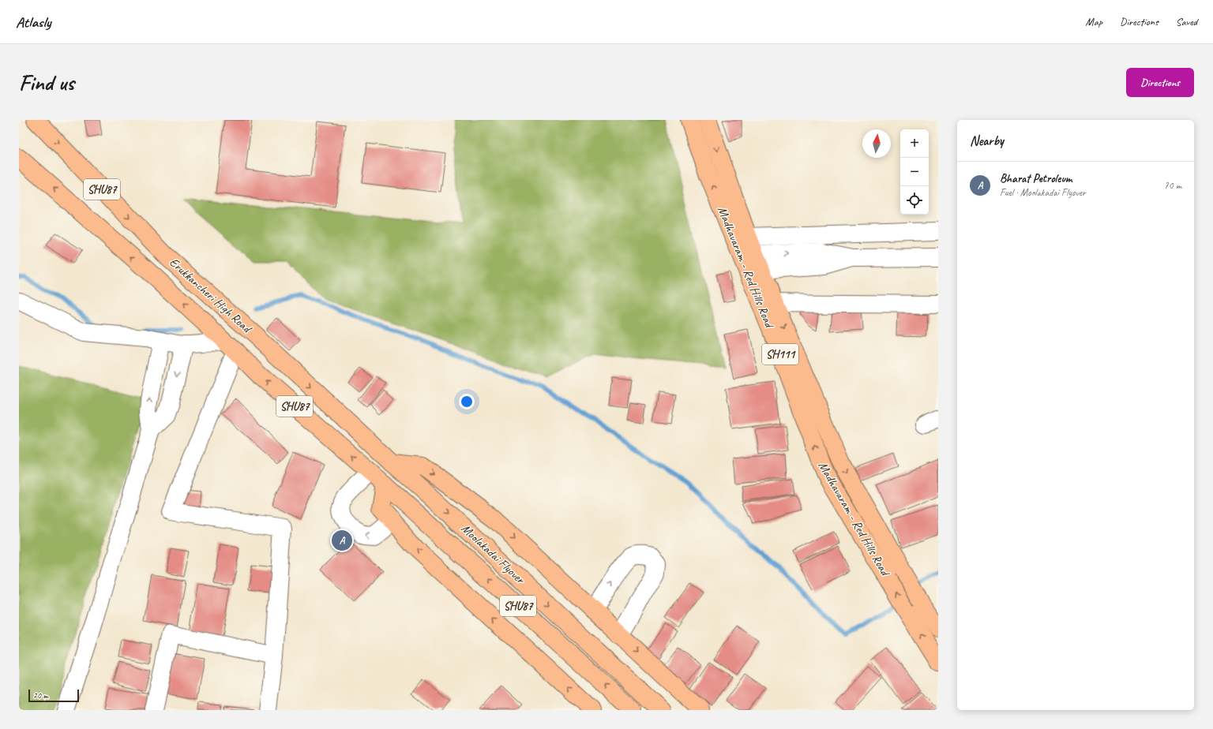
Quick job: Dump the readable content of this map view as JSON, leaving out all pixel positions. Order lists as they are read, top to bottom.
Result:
{
  "streets": {
    "main road": [
      "SHU87",
      "Madhavaram - Red Hills Road",
      "Erukkancheri High Road",
      "SH111",
      "Moolakadai Flyover"
    ]
  },
  "crossings": [
    ["SHU87", "Moolakadai Flyover"],
    ["Erukkancheri High Road", "Moolakadai Flyover"]
  ],
  "scale_bar": "20 m",
  "north": "top",
  "page": {
    "header": "Atlasly",
    "nav": ["Map", "Directions", "Saved"],
    "buttons": "Directions",
    "title": "Find us",
    "heading": "Nearby",
    "map_buttons": ["+", "−"],
    "list": [
      {
        "mark": "A",
        "name": "Bharat Petroleum",
        "note": "Fuel · Moolakadai Flyover",
        "value": "70 m"
      }
    ],
    "pins": "A",
    "scale": "20 m"
  }
}
